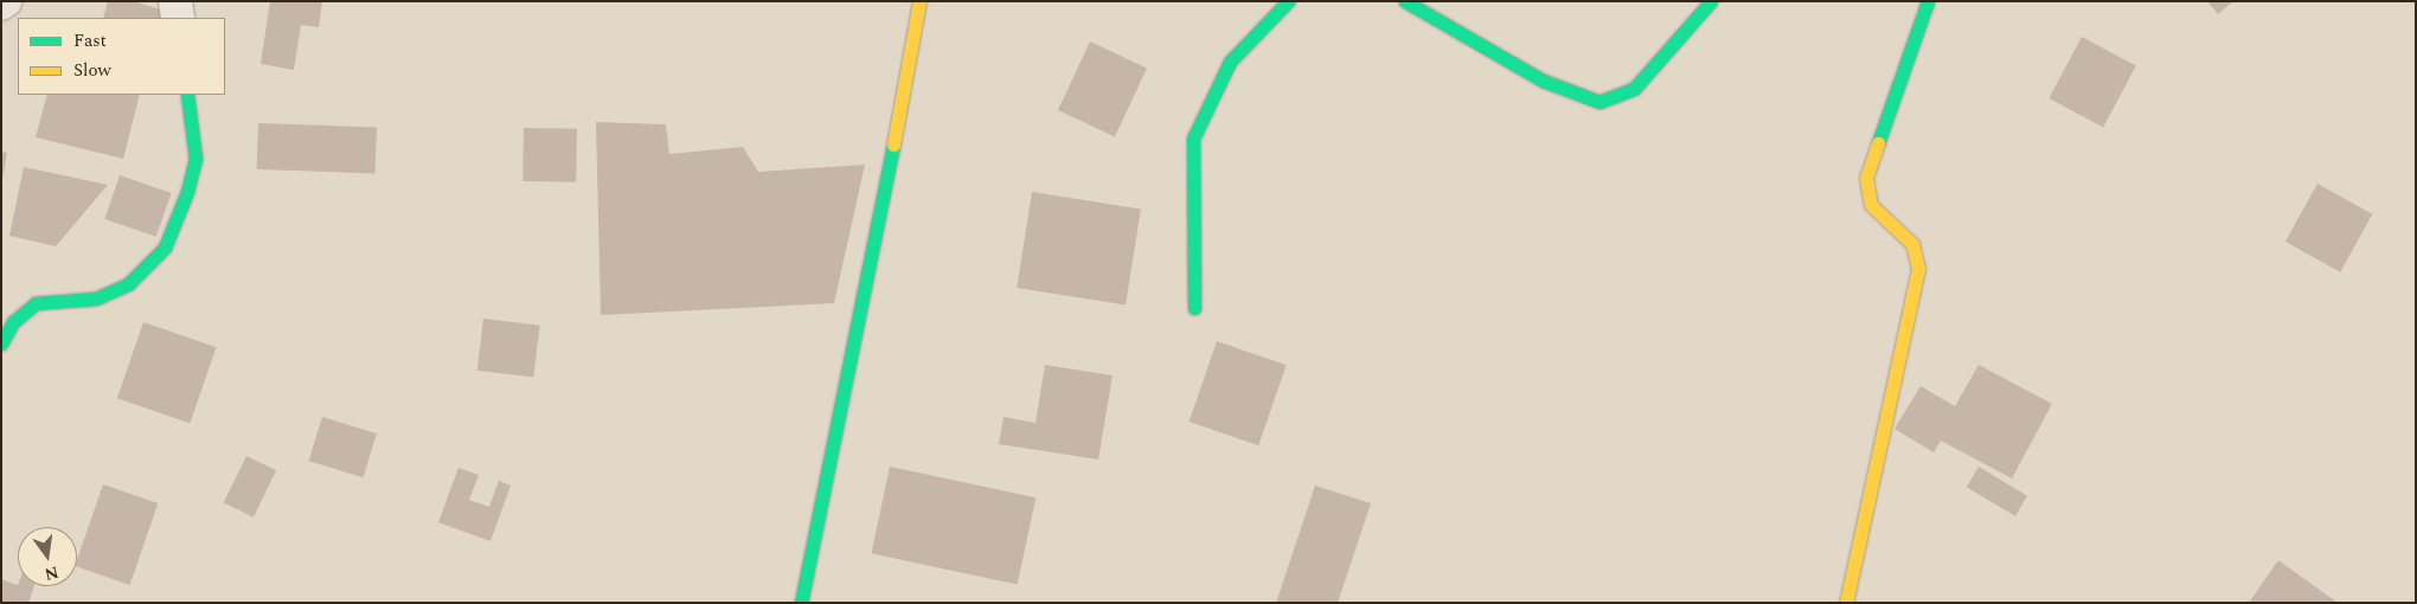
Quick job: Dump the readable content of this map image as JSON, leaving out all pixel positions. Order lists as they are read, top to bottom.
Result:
{
  "legend": ["Fast", "Slow"],
  "north": "bottom"
}
